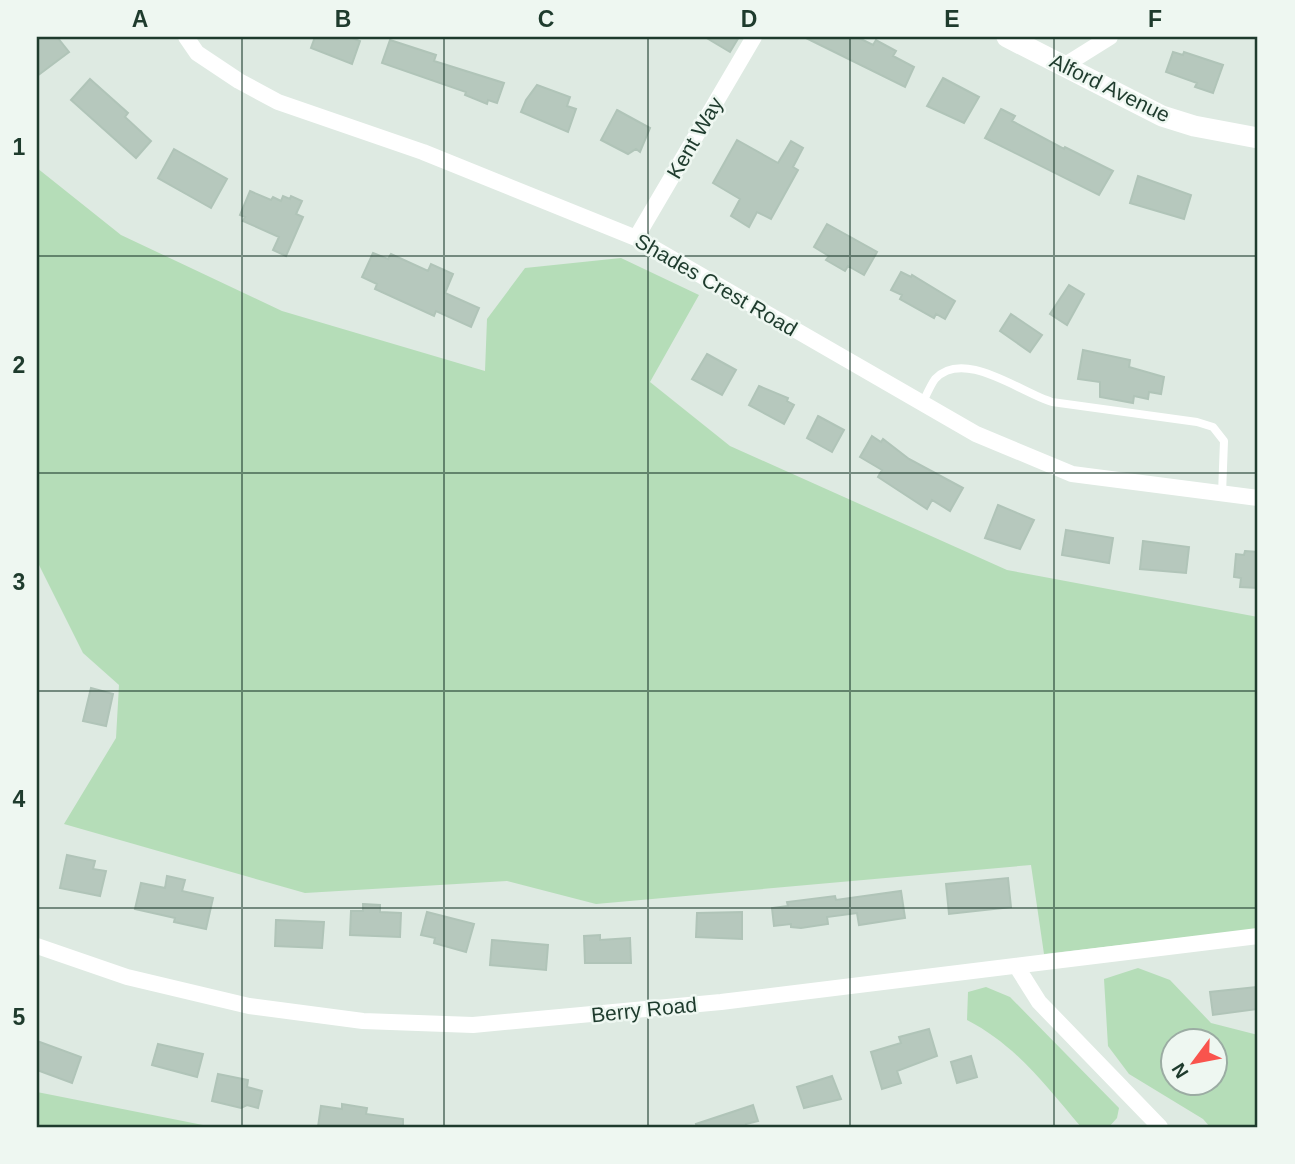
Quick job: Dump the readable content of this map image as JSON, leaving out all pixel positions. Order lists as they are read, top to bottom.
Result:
{
  "streets": {
    "street": [
      "Alford Avenue",
      "Kent Way",
      "Shades Crest Road",
      "Berry Road"
    ]
  },
  "crossings": [
    ["Kent Way", "Shades Crest Road"]
  ],
  "north": "bottom left",
  "grid": {
    "columns": [
      "A",
      "B",
      "C",
      "D",
      "E",
      "F"
    ],
    "rows": [
      "1",
      "2",
      "3",
      "4",
      "5"
    ]
  }
}
